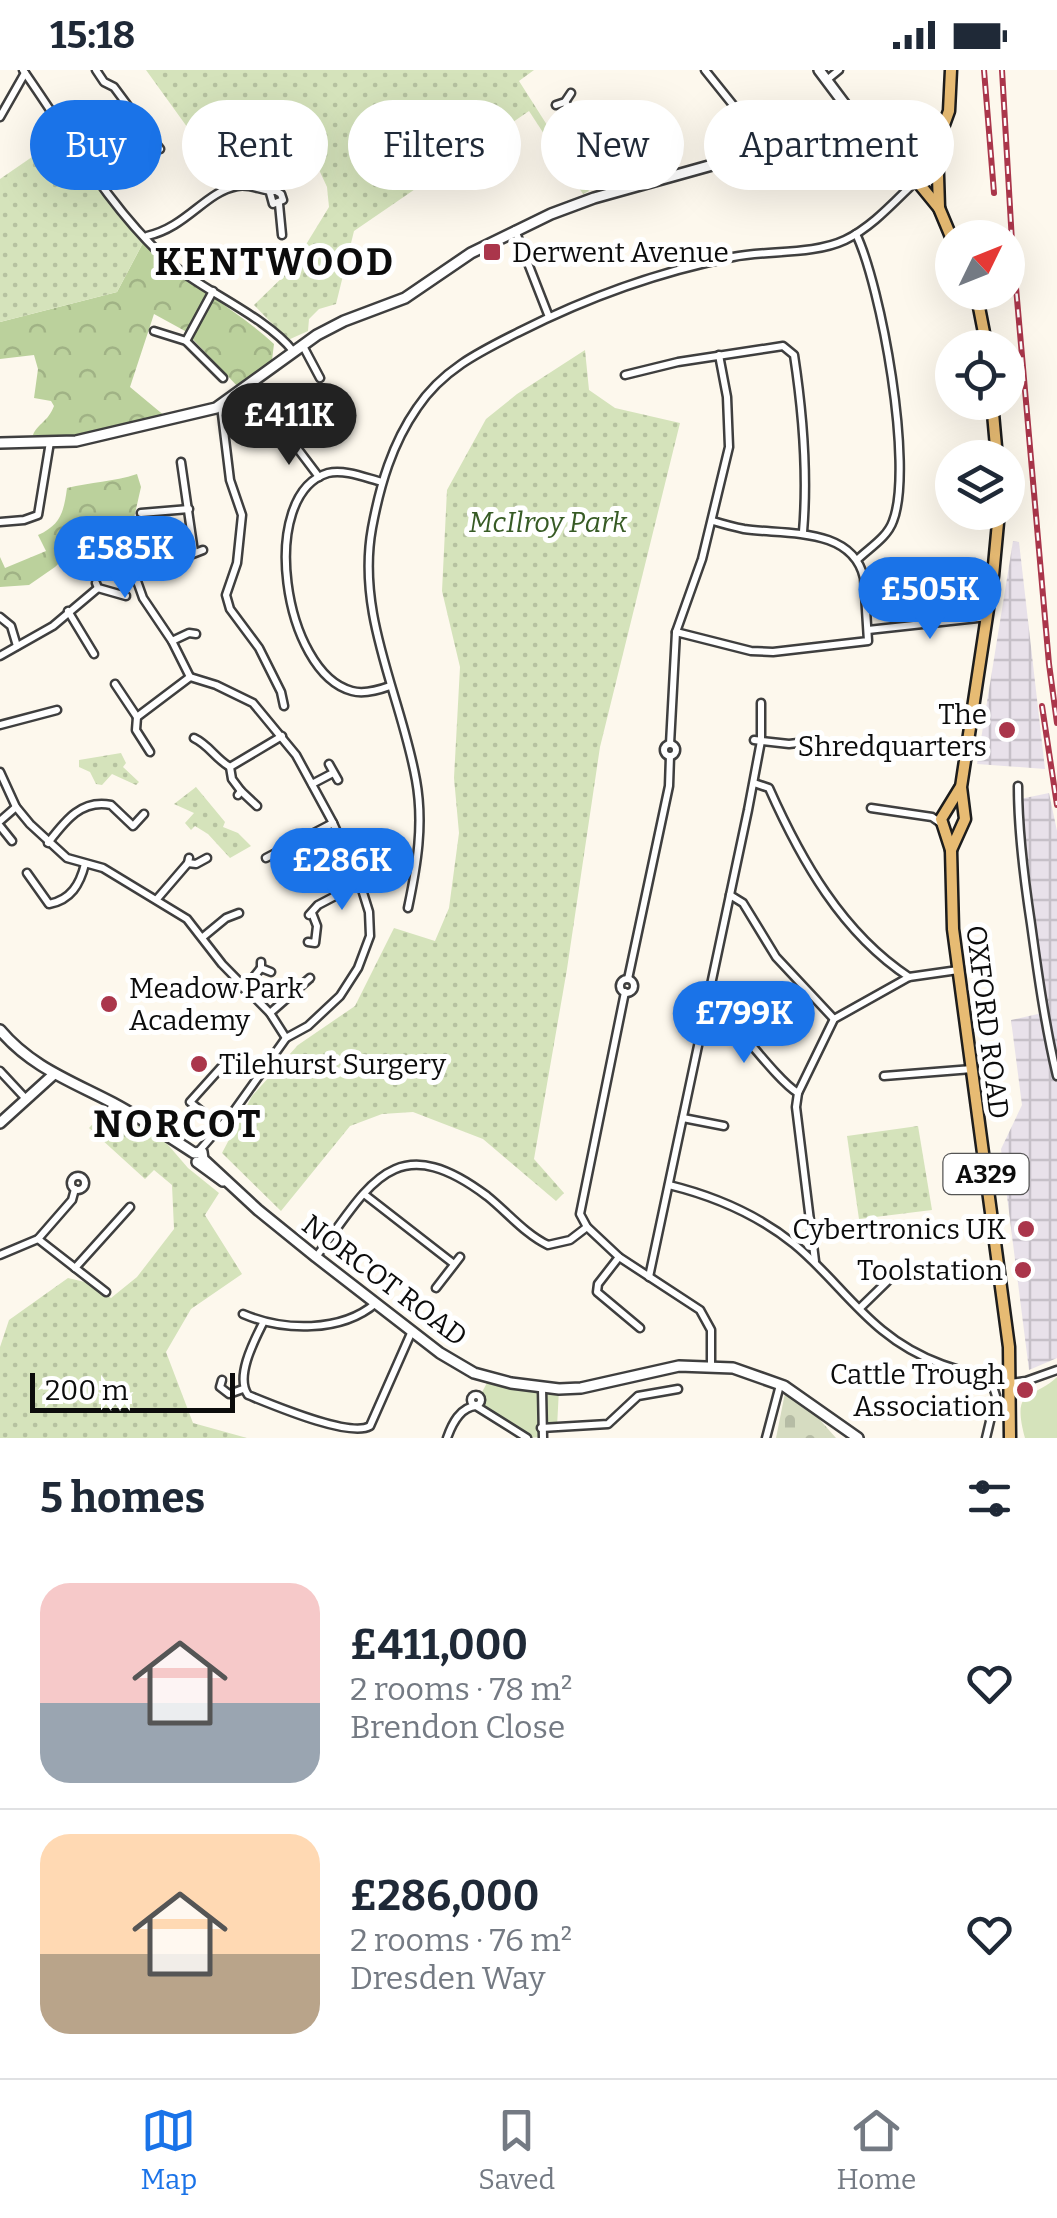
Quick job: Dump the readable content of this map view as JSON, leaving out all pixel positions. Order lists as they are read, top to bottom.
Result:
{
  "streets": {
    "main road": ["OXFORD ROAD", "A329"],
    "street": ["NORCOT ROAD"]
  },
  "districts": ["KENTWOOD", "NORCOT"],
  "parks": ["McIlroy Park"],
  "places": {
    "transit": ["Derwent Avenue"],
    "other": [
      "The Shredquarters",
      "Meadow Park Academy",
      "Tilehurst Surgery",
      "Cybertronics UK",
      "Toolstation",
      "Cattle Trough Association"
    ]
  },
  "scale_bar": "200 m",
  "north": "top right",
  "page": {
    "status": "15:18",
    "chip": [
      "Buy",
      "Rent",
      "Filters",
      "New",
      "Apartment"
    ],
    "price": [
      "£411K",
      "£585K",
      "£505K",
      "£286K",
      "£799K"
    ],
    "scale": "200 m",
    "heading": "5 homes",
    "list": [
      {
        "name": "£411,000",
        "note": "2 rooms · 78 m² · Brendon Close"
      },
      {
        "name": "£286,000",
        "note": "2 rooms · 76 m² · Dresden Way"
      }
    ],
    "tabs": ["Map", "Saved", "Home"]
  }
}
